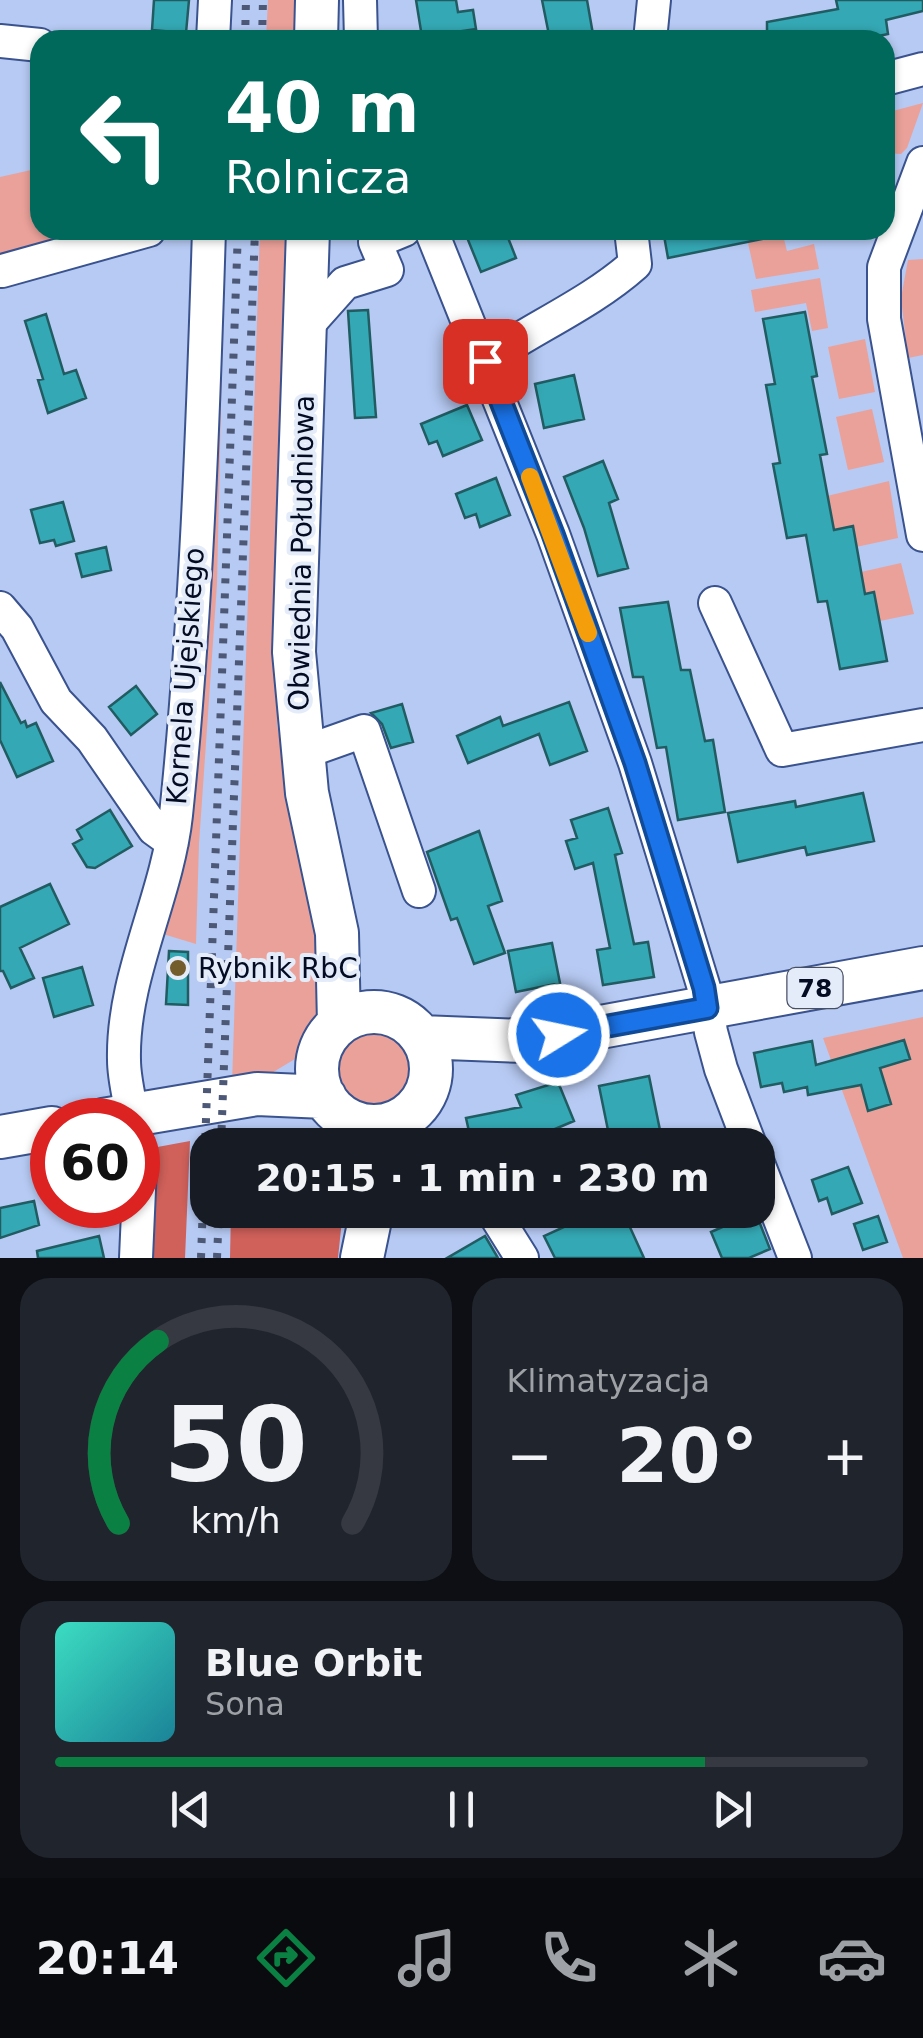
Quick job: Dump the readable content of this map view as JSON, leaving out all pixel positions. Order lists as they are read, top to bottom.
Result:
{
  "streets": {
    "main road": ["Obwiednia Południowa", "78"],
    "street": ["Kornela Ujejskiego"]
  },
  "crossings": [
    ["Obwiednia Południowa", "78"]
  ],
  "places": ["Rybnik RbC"],
  "page": {
    "turn": ["40 m", "Rolnicza"],
    "limit": "60",
    "trip": "20:15 · 1 min · 230 m",
    "tile": "Klimatyzacja",
    "heat": ["−", "20°", "+"],
    "song": ["Blue Orbit", "Sona"],
    "tabs": "20:14",
    "gauge": ["50", "km/h"]
  }
}
